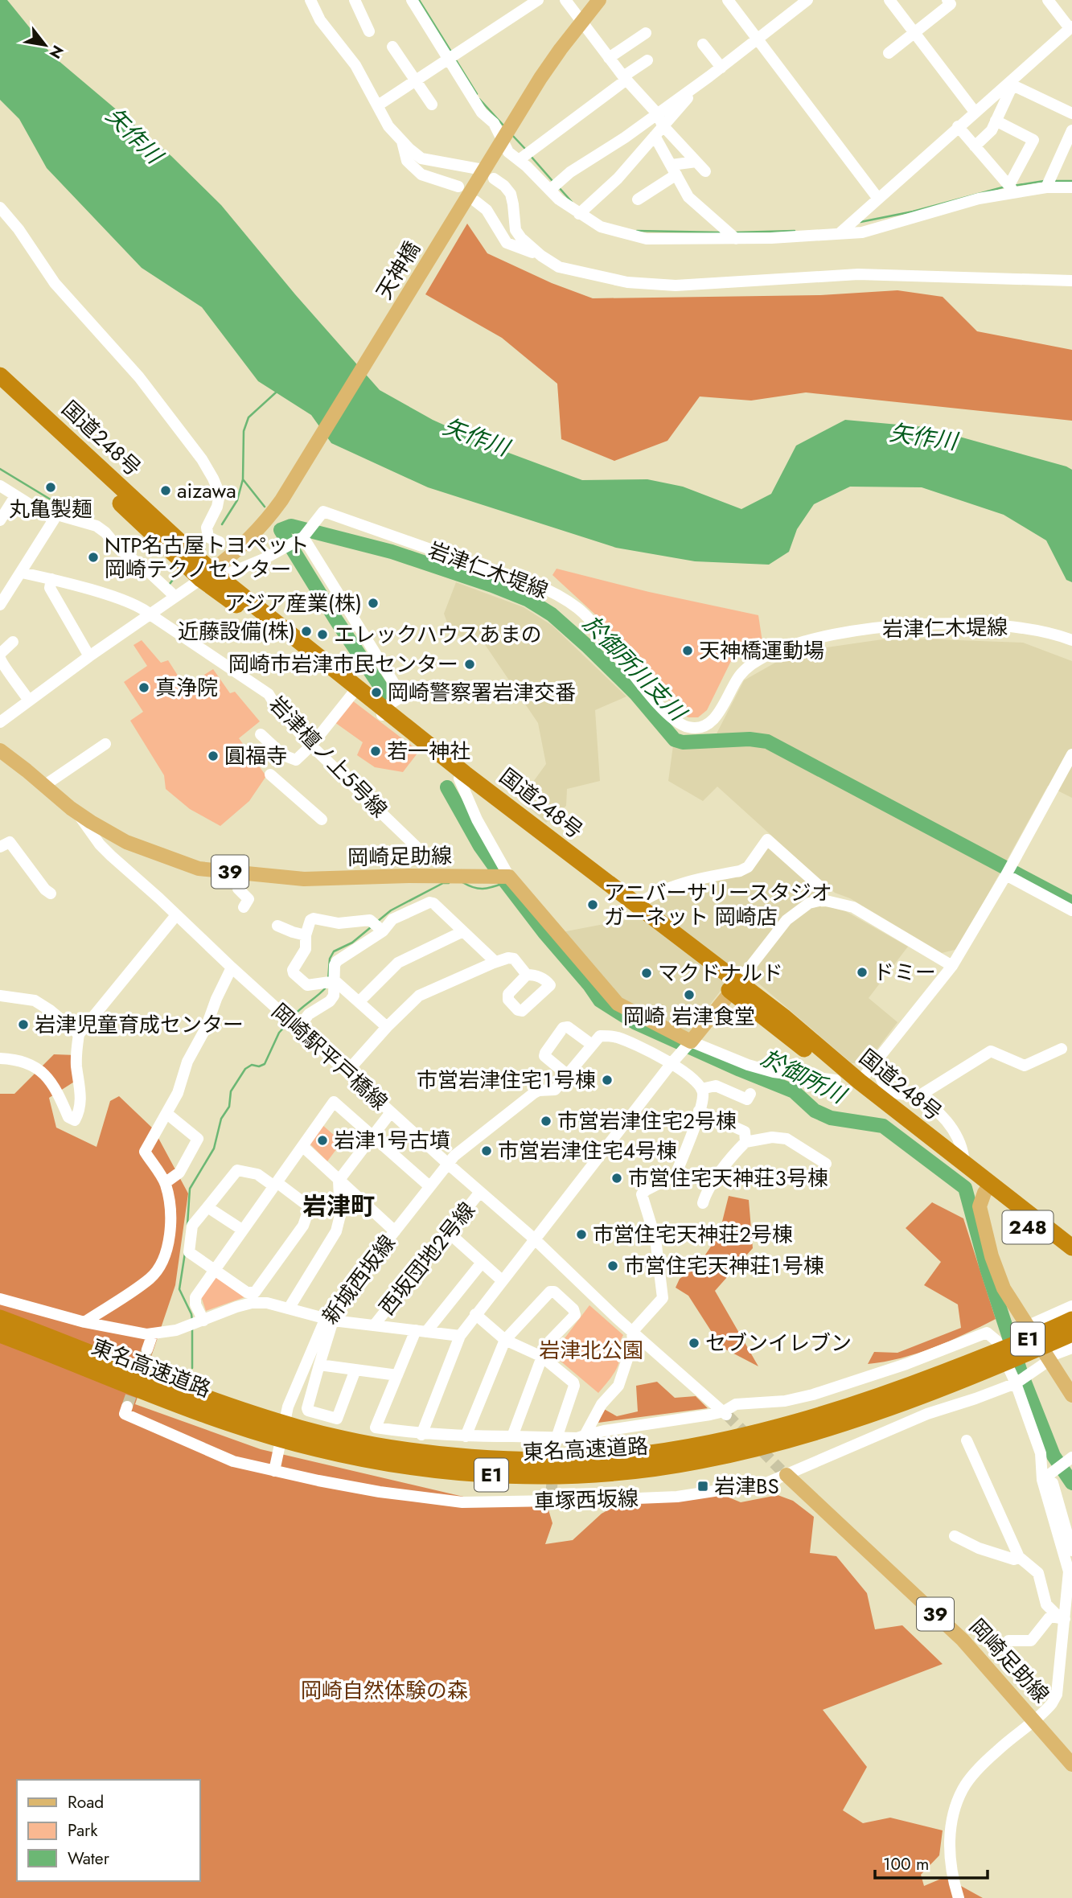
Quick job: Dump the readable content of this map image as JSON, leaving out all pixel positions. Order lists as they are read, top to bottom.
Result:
{
  "streets": {
    "highway": [
      "国道248号",
      "248",
      "E1",
      "東名高速道路"
    ],
    "main road": ["天神橋", "岡崎足助線", "39"],
    "street": [
      "岩津仁木堤線",
      "岩津檀ノ上5号線",
      "岡崎駅平戸橋線",
      "西坂団地2号線",
      "新城西坂線",
      "車塚西坂線"
    ]
  },
  "crossings": [
    ["天神橋", "国道248号"],
    ["岡崎足助線", "岡崎駅平戸橋線"],
    ["岡崎足助線", "車塚西坂線"],
    ["岡崎駅平戸橋線", "西坂団地2号線"],
    ["岡崎駅平戸橋線", "新城西坂線"],
    ["新城西坂線", "車塚西坂線"]
  ],
  "districts": ["岩津町"],
  "water": ["矢作川", "於御所川支川", "於御所川"],
  "parks": ["岩津北公園", "岡崎自然体験の森"],
  "places": {
    "other": [
      "丸亀製麺",
      "aizawa",
      "NTP名古屋トヨペット 岡崎テクノセンター",
      "アジア産業(株)",
      "近藤設備(株)",
      "エレックハウスあまの",
      "天神橋運動場",
      "岡崎市岩津市民センター",
      "真浄院",
      "岡崎警察署岩津交番",
      "若一神社",
      "圓福寺",
      "アニバーサリースタジオ ガーネット 岡崎店",
      "ドミー",
      "マクドナルド",
      "岡崎 岩津食堂",
      "岩津児童育成センター",
      "市営岩津住宅１号棟",
      "市営岩津住宅２号棟",
      "岩津１号古墳",
      "市営岩津住宅４号棟",
      "市営住宅天神荘３号棟",
      "市営住宅天神荘２号棟",
      "市営住宅天神荘１号棟",
      "セブンイレブン"
    ],
    "transit": ["岩津BS"]
  },
  "legend": ["Road", "Park", "Water"],
  "scale_bar": "100 m",
  "north": "bottom right"
}
